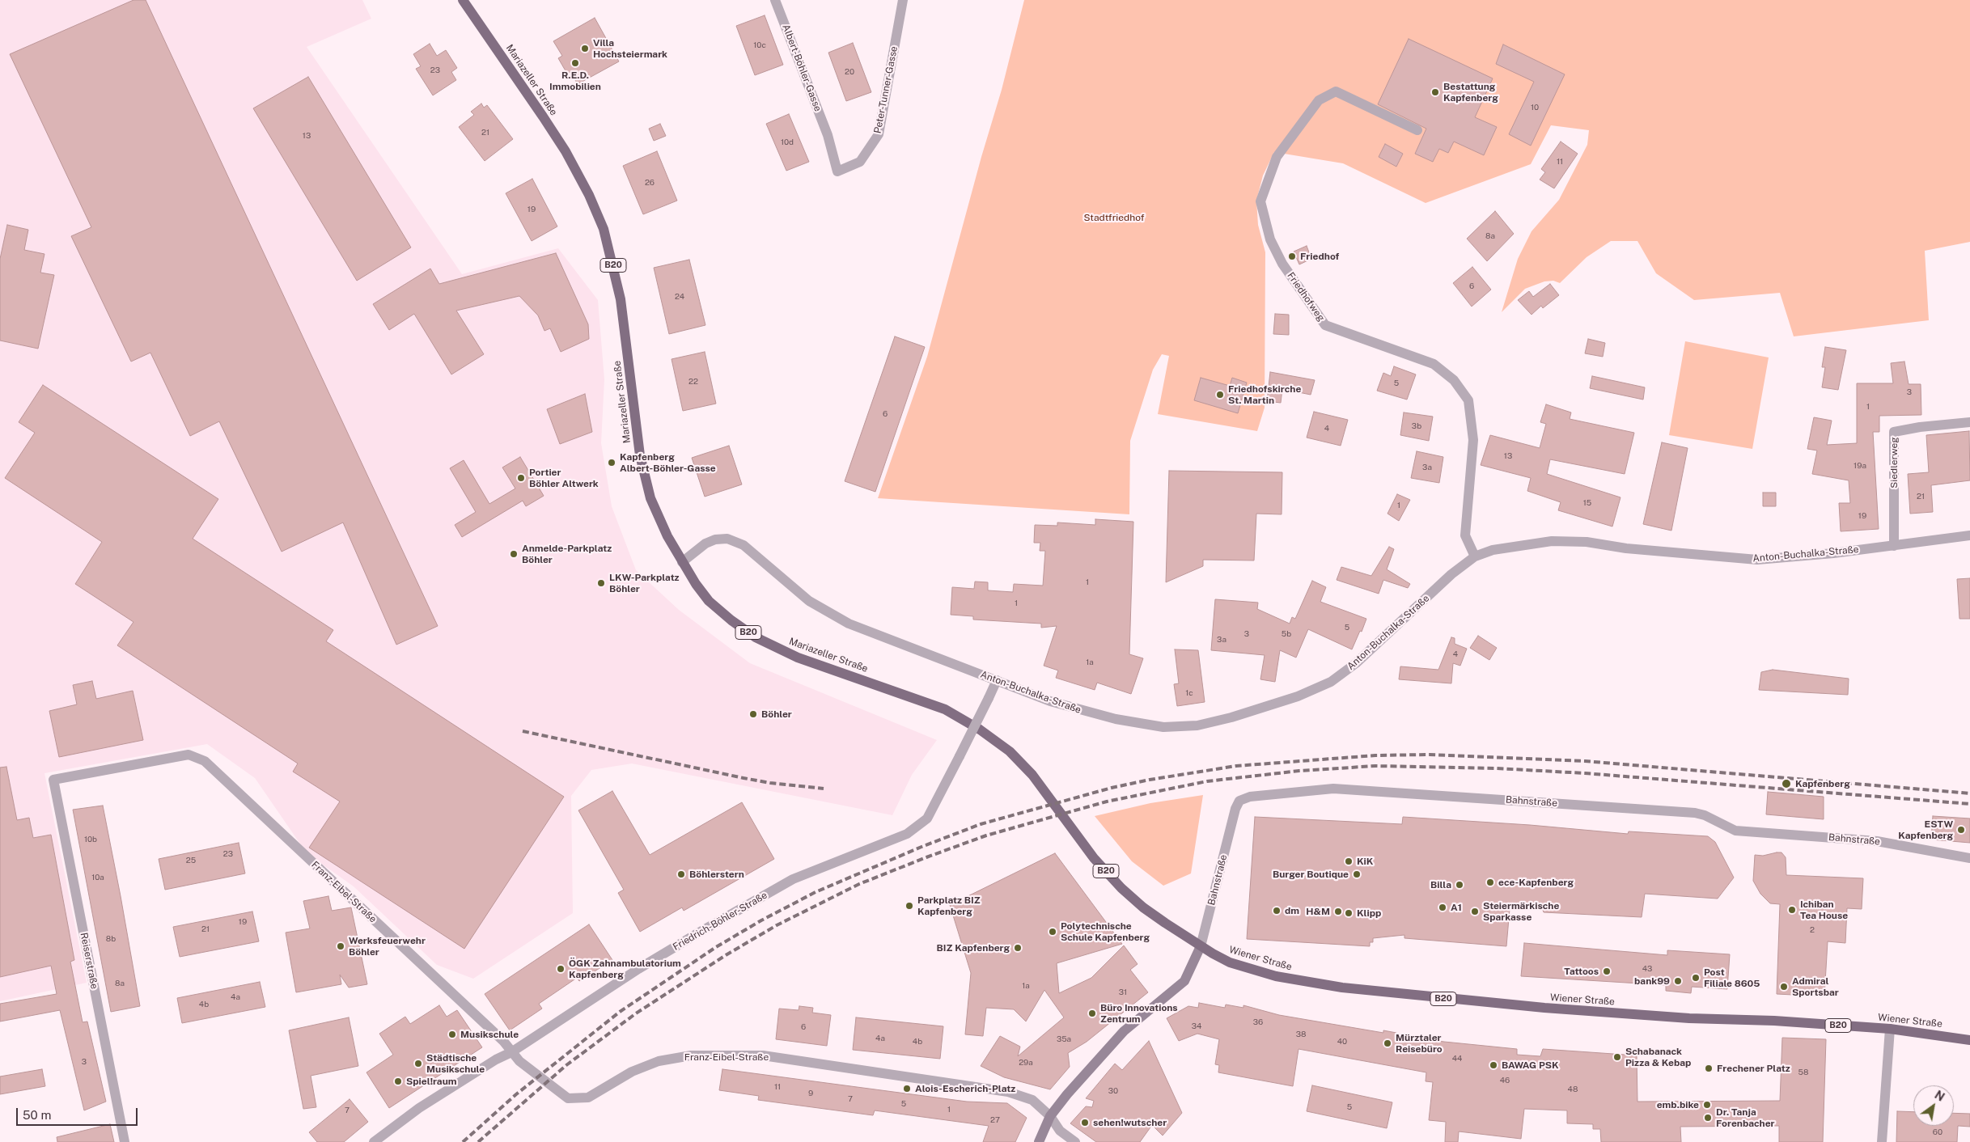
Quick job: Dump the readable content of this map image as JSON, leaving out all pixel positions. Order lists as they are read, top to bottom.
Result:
{
  "streets": {
    "main road": ["Mariazeller Straße", "B20", "Wiener Straße"],
    "street": [
      "Albert-Böhler-Gasse",
      "Peter-Tunner-Gasse",
      "Friedhofweg",
      "Siedlerweg",
      "Anton-Buchalka-Straße",
      "Bahnstraße",
      "Franz-Eibel-Straße",
      "Friedrich-Böhler-Straße",
      "Reiserstraße"
    ]
  },
  "crossings": [
    ["Albert-Böhler-Gasse", "Peter-Tunner-Gasse"],
    ["Mariazeller Straße", "Anton-Buchalka-Straße"],
    ["Mariazeller Straße", "Bahnstraße"],
    ["Mariazeller Straße", "Wiener Straße"],
    ["Friedhofweg", "Anton-Buchalka-Straße"],
    ["Siedlerweg", "Anton-Buchalka-Straße"],
    ["Anton-Buchalka-Straße", "Friedrich-Böhler-Straße"],
    ["Bahnstraße", "Wiener Straße"],
    ["Franz-Eibel-Straße", "Friedrich-Böhler-Straße"],
    ["Franz-Eibel-Straße", "Reiserstraße"]
  ],
  "parks": ["Stadtfriedhof"],
  "places": [
    "Villa Hochsteiermark",
    "R.E.D. Immobilien",
    "Bestattung Kapfenberg",
    "Friedhof",
    "Friedhofskirche St. Martin",
    "Kapfenberg Albert-Böhler-Gasse",
    "Portier Böhler Altwerk",
    "Anmelde-Parkplatz Böhler",
    "LKW-Parkplatz Böhler",
    "Böhler",
    "Kapfenberg",
    "ESTW Kapfenberg",
    "KiK",
    "Böhlerstern",
    "Burger Boutique",
    "ece-Kapfenberg",
    "Billa",
    "Parkplatz BIZ Kapfenberg",
    "A1",
    "Ichiban Tea House",
    "dm",
    "H&M",
    "Steiermärkische Sparkasse",
    "Klipp",
    "Polytechnische Schule Kapfenberg",
    "Werksfeuerwehr Böhler",
    "BIZ Kapfenberg",
    "ÖGK Zahnambulatorium Kapfenberg",
    "Tattoos",
    "Post Filiale 8605",
    "bank99",
    "Admiral Sportsbar",
    "Büro Innovations Zentrum",
    "Musikschule",
    "Mürztaler Reisebüro",
    "Schabanack Pizza & Kebap",
    "Städtische Musikschule",
    "BAWAG PSK",
    "Frechener Platz",
    "Spiel!raum",
    "Alois-Escherich-Platz",
    "emb.bike",
    "Dr. Tanja Forenbacher",
    "sehen!wutscher"
  ],
  "house_numbers": [
    "10c",
    "23",
    "20",
    "10",
    "21",
    "13",
    "10d",
    "11",
    "26",
    "19",
    "8a",
    "6",
    "24",
    "22",
    "5",
    "3",
    "1",
    "6",
    "3b",
    "4",
    "13",
    "19a",
    "3a",
    "21",
    "15",
    "1",
    "19",
    "1",
    "1",
    "5",
    "3",
    "5b",
    "3a",
    "4",
    "1a",
    "1c",
    "10b",
    "23",
    "25",
    "10a",
    "19",
    "21",
    "2",
    "8b",
    "43",
    "8a",
    "1a",
    "31",
    "4a",
    "4b",
    "36",
    "34",
    "6",
    "38",
    "4a",
    "35a",
    "4b",
    "40",
    "44",
    "3",
    "29a",
    "58",
    "46",
    "11",
    "48",
    "30",
    "9",
    "7",
    "5",
    "5",
    "1",
    "7",
    "27",
    "60"
  ],
  "scale_bar": "50 m",
  "north": "top right"
}
